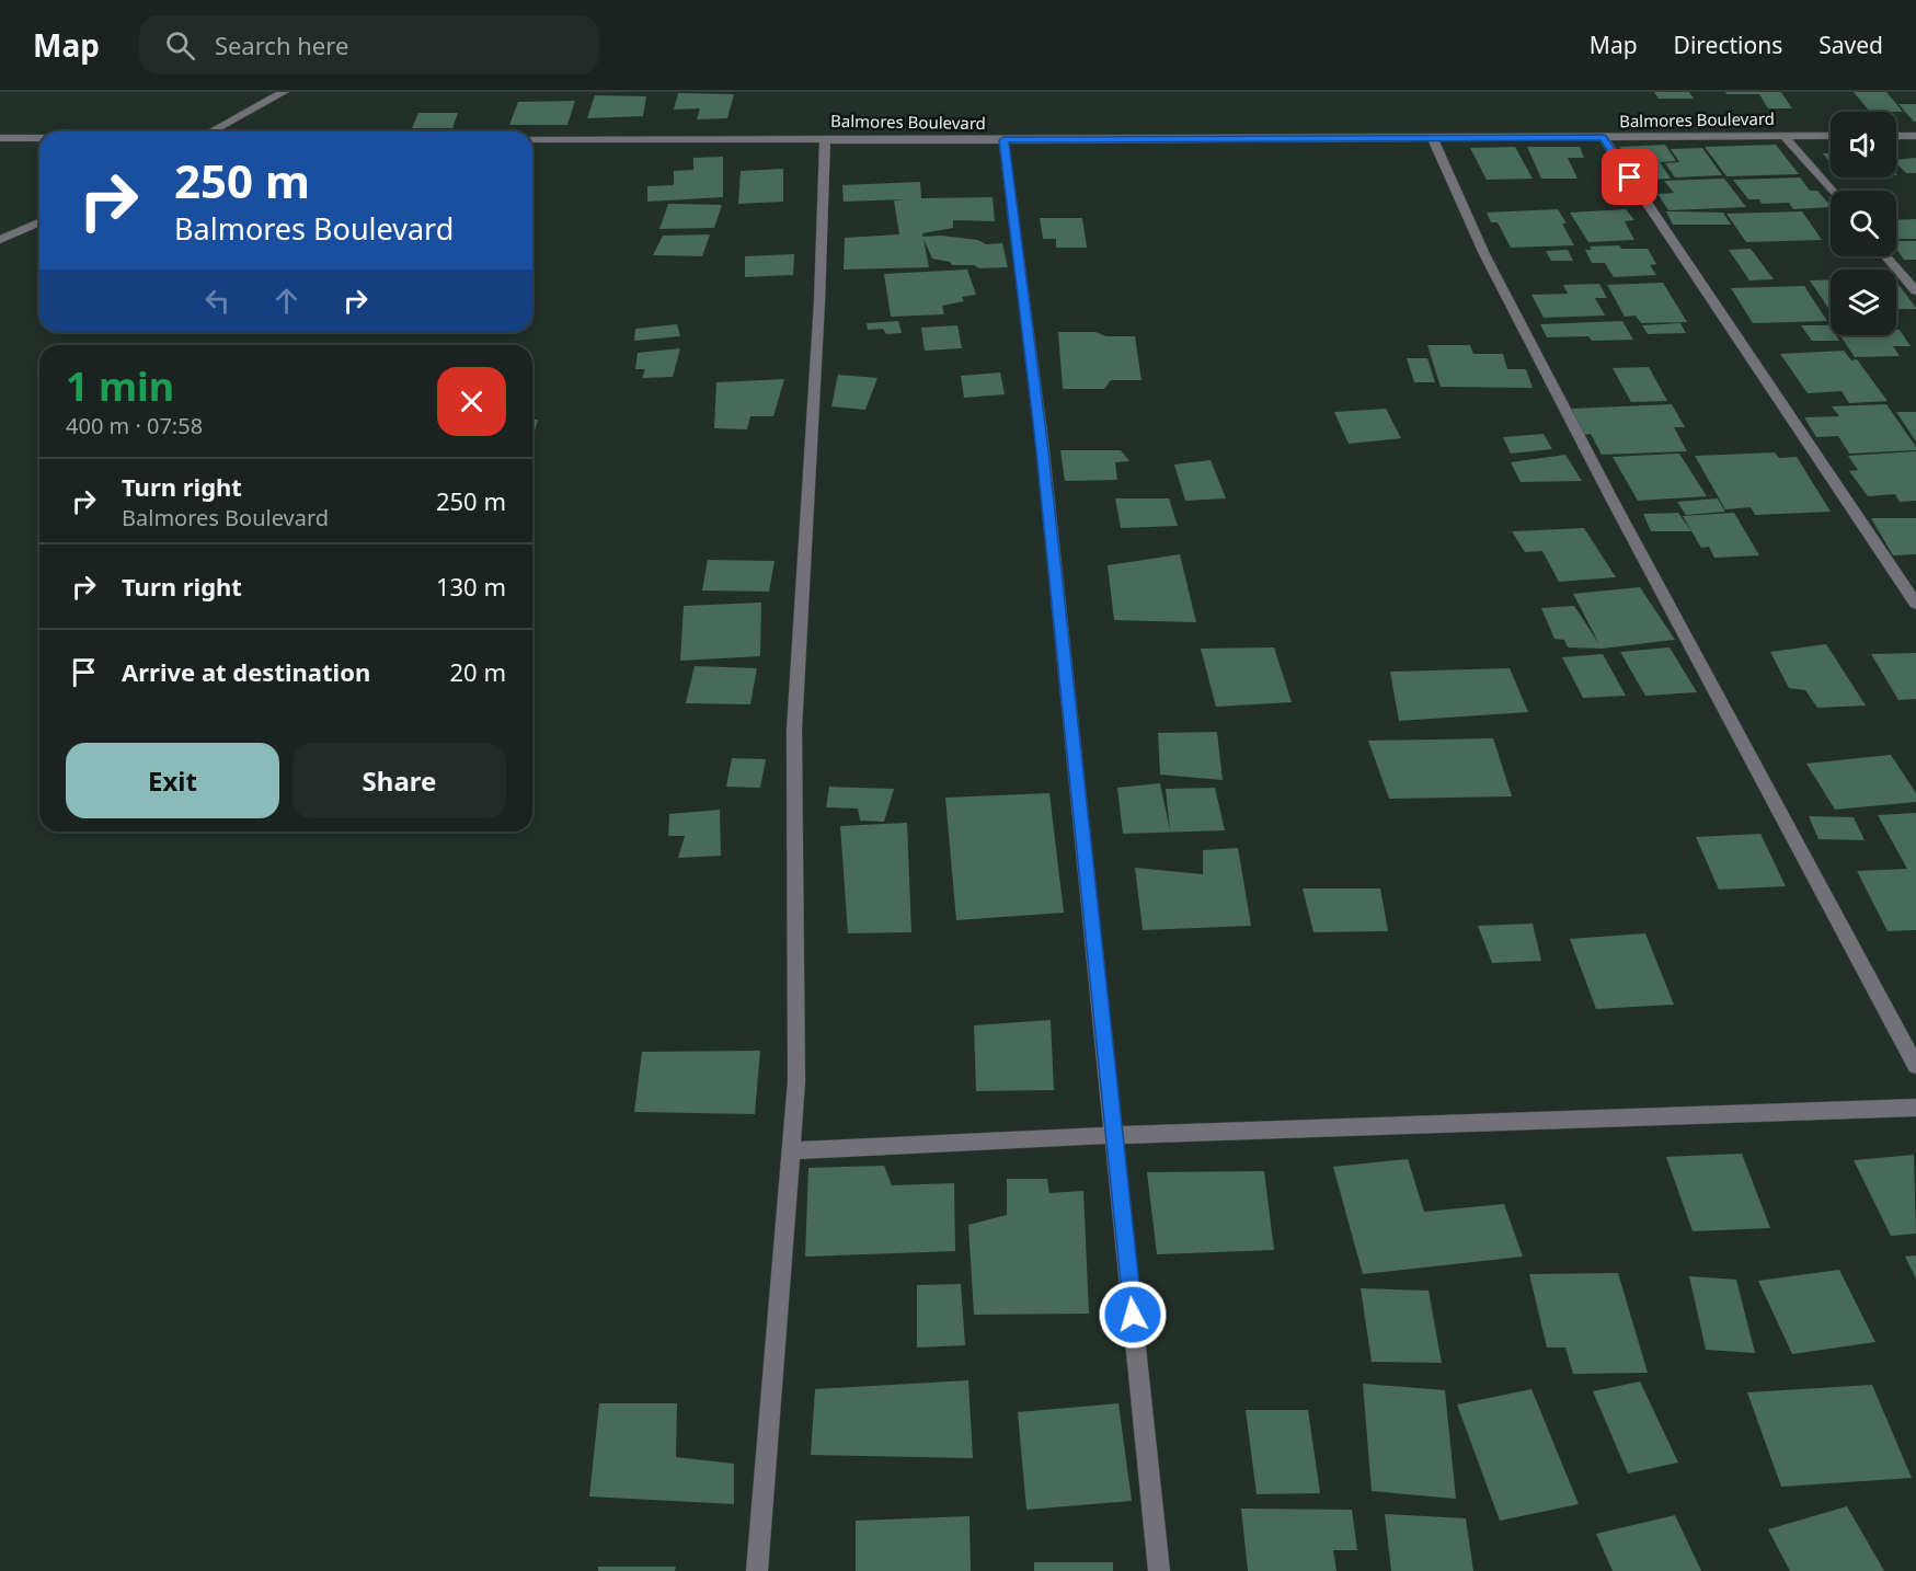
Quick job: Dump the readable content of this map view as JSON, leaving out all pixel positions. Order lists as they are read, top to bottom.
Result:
{
  "streets": {
    "street": ["Balmores Boulevard"]
  },
  "page": {
    "header": "Map",
    "search": "Search here",
    "nav": ["Map", "Directions", "Saved"],
    "turn": ["250 m", "Balmores Boulevard"],
    "heading": ["1 min", "400 m · 07:58"],
    "list": [
      {
        "name": "Turn right",
        "note": "Balmores Boulevard",
        "value": "250 m"
      },
      {
        "name": "Turn right",
        "value": "130 m"
      },
      {
        "name": "Arrive at destination",
        "value": "20 m"
      }
    ],
    "buttons": ["Exit", "Share"]
  }
}
